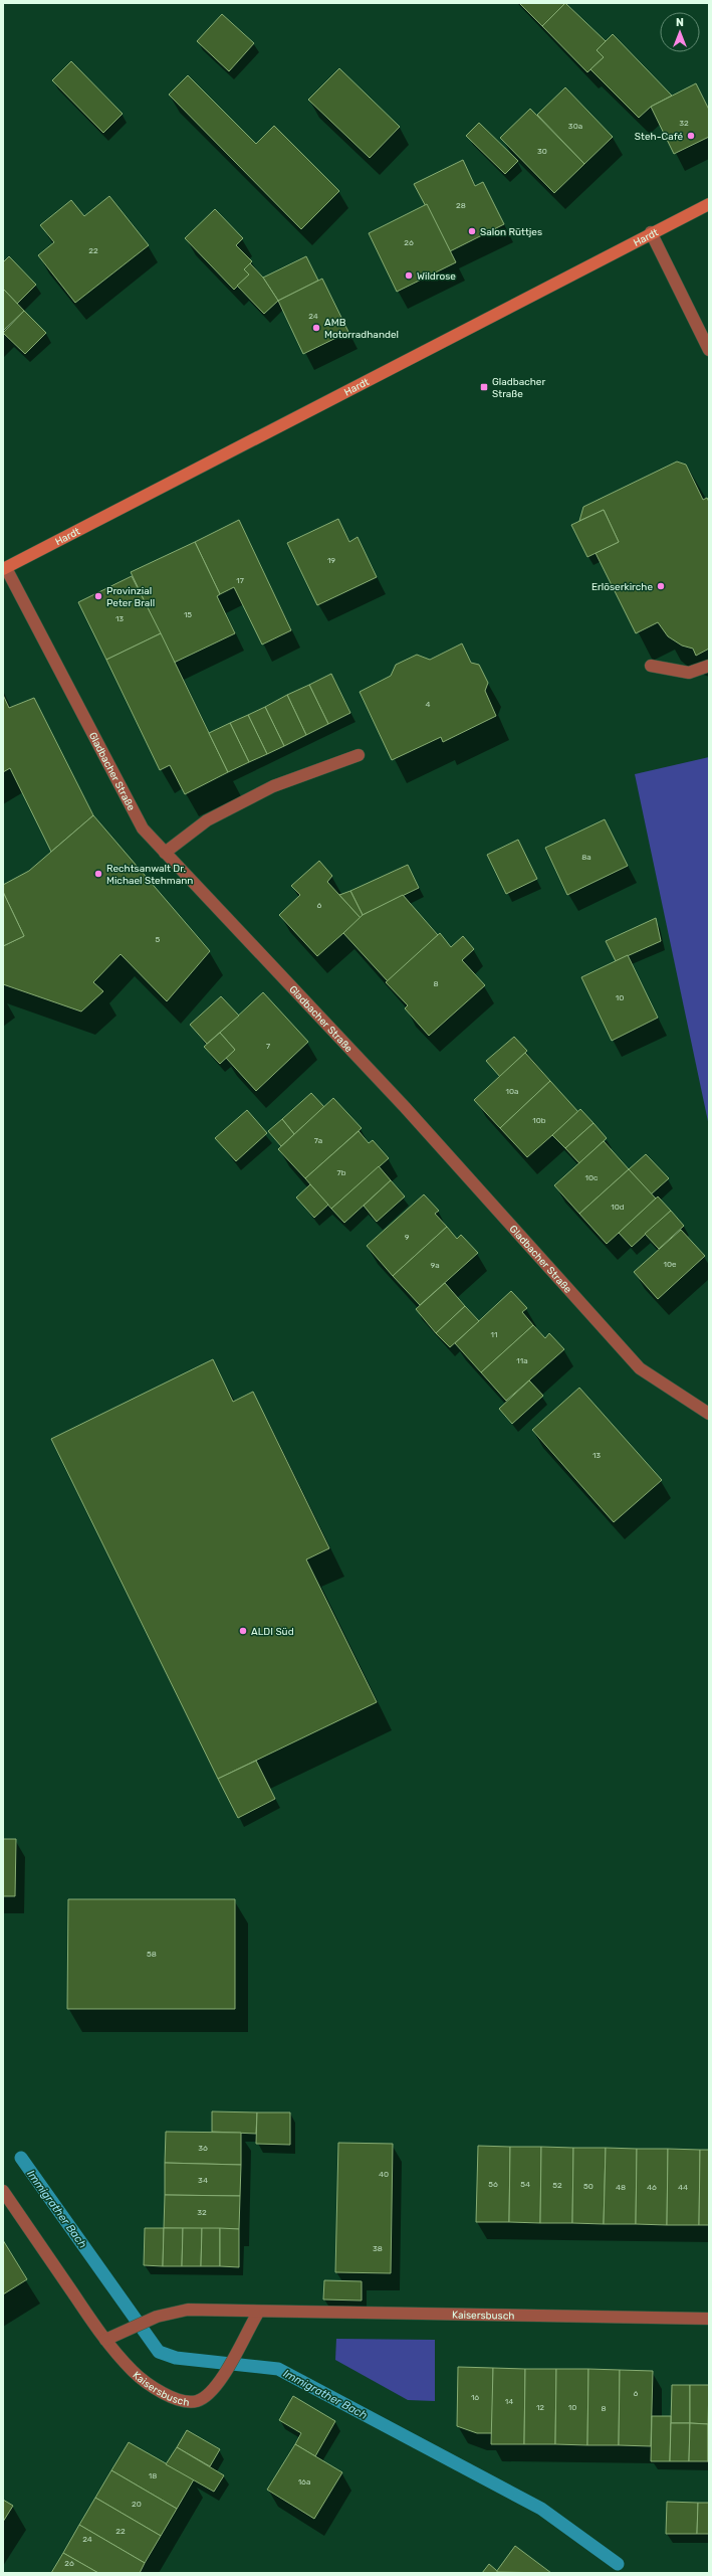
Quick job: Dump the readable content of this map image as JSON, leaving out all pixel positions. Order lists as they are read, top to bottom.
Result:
{
  "streets": {
    "main road": ["Hardt"],
    "street": ["Gladbacher Straße", "Kaisersbusch"]
  },
  "crossings": [
    ["Hardt", "Gladbacher Straße"]
  ],
  "water": ["Immigrather Bach"],
  "places": {
    "other": [
      "Steh-Café",
      "Salon Rüttjes",
      "Wildrose",
      "AMB Motorradhandel",
      "Erlöserkirche",
      "Provinzial Peter Brall",
      "Rechtsanwalt Dr. Michael Stehmann",
      "ALDI Süd"
    ],
    "transit": ["Gladbacher Straße"]
  },
  "house_numbers": [
    "32",
    "30a",
    "30",
    "28",
    "26",
    "22",
    "24",
    "19",
    "17",
    "15",
    "13",
    "4",
    "8a",
    "6",
    "5",
    "8",
    "10",
    "7",
    "10a",
    "10b",
    "7a",
    "7b",
    "10c",
    "10d",
    "9",
    "10e",
    "9a",
    "11",
    "11a",
    "13",
    "58",
    "36",
    "40",
    "34",
    "56",
    "54",
    "52",
    "50",
    "48",
    "46",
    "44",
    "32",
    "38",
    "6",
    "16",
    "14",
    "12",
    "10",
    "8",
    "18",
    "16a",
    "20",
    "22",
    "24",
    "26"
  ],
  "north": "top"
}
